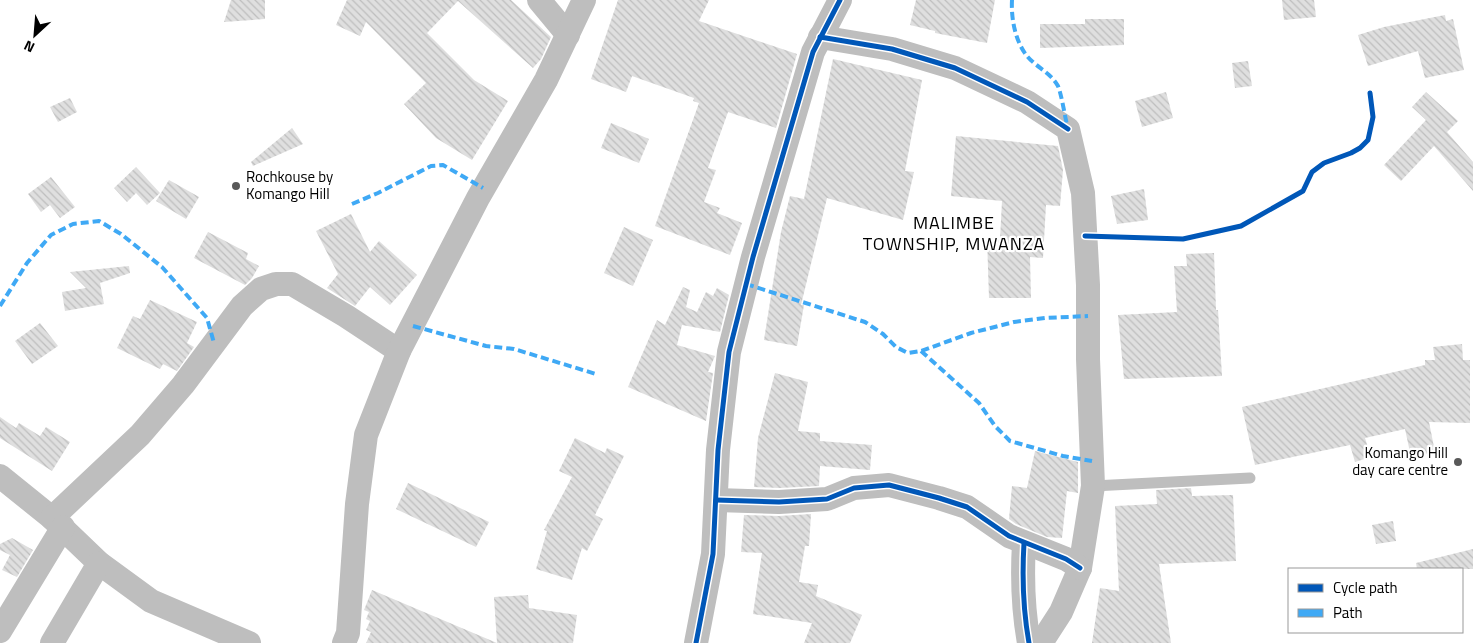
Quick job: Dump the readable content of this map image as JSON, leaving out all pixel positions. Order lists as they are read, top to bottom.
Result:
{
  "districts": ["MALIMBE TOWNSHIP, MWANZA"],
  "places": ["Rochkouse by Komango Hill", "Komango Hill day care centre"],
  "legend": ["Cycle path", "Path"],
  "north": "bottom left"
}
